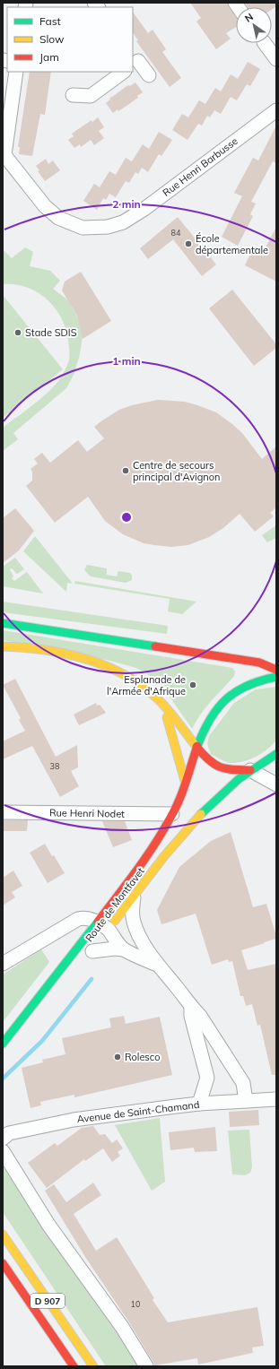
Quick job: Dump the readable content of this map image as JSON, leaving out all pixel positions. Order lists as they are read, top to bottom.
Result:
{
  "streets": {
    "main road": ["Route de Montfavet", "D 907"],
    "street": ["Rue Henri Barbusse", "Rue Henri Nodet", "Avenue de Saint-Chamand"]
  },
  "crossings": [
    ["Rue Henri Nodet", "Route de Montfavet"]
  ],
  "places": [
    "École départementale",
    "Stade SDIS",
    "Centre de secours principal d'Avignon",
    "Esplanade de l'Armée d'Afrique",
    "Rolesco"
  ],
  "house_numbers": ["84", "38", "10"],
  "legend": ["Fast", "Slow", "Jam"],
  "north": "top left",
  "rings": ["2 min", "1 min"]
}
